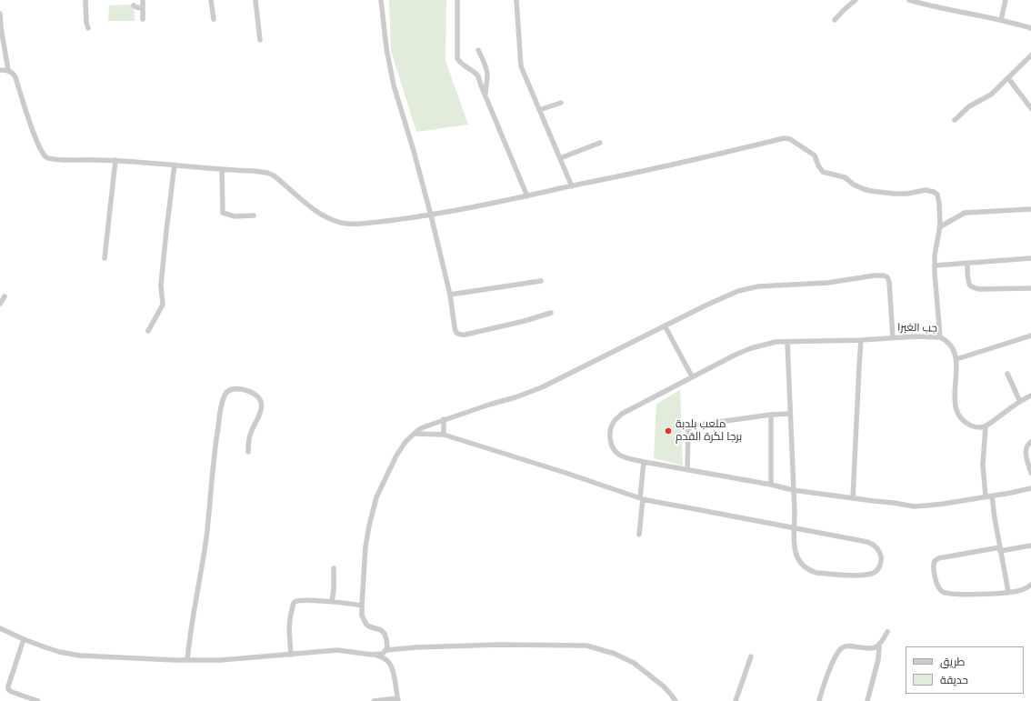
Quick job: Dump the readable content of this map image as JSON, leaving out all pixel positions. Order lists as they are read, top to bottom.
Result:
{
  "streets": {
    "street": ["جب الغبرا"]
  },
  "places": ["ملعب بلدبة برجا لكرة القدم"],
  "legend": ["طريق", "حديقة"]
}
